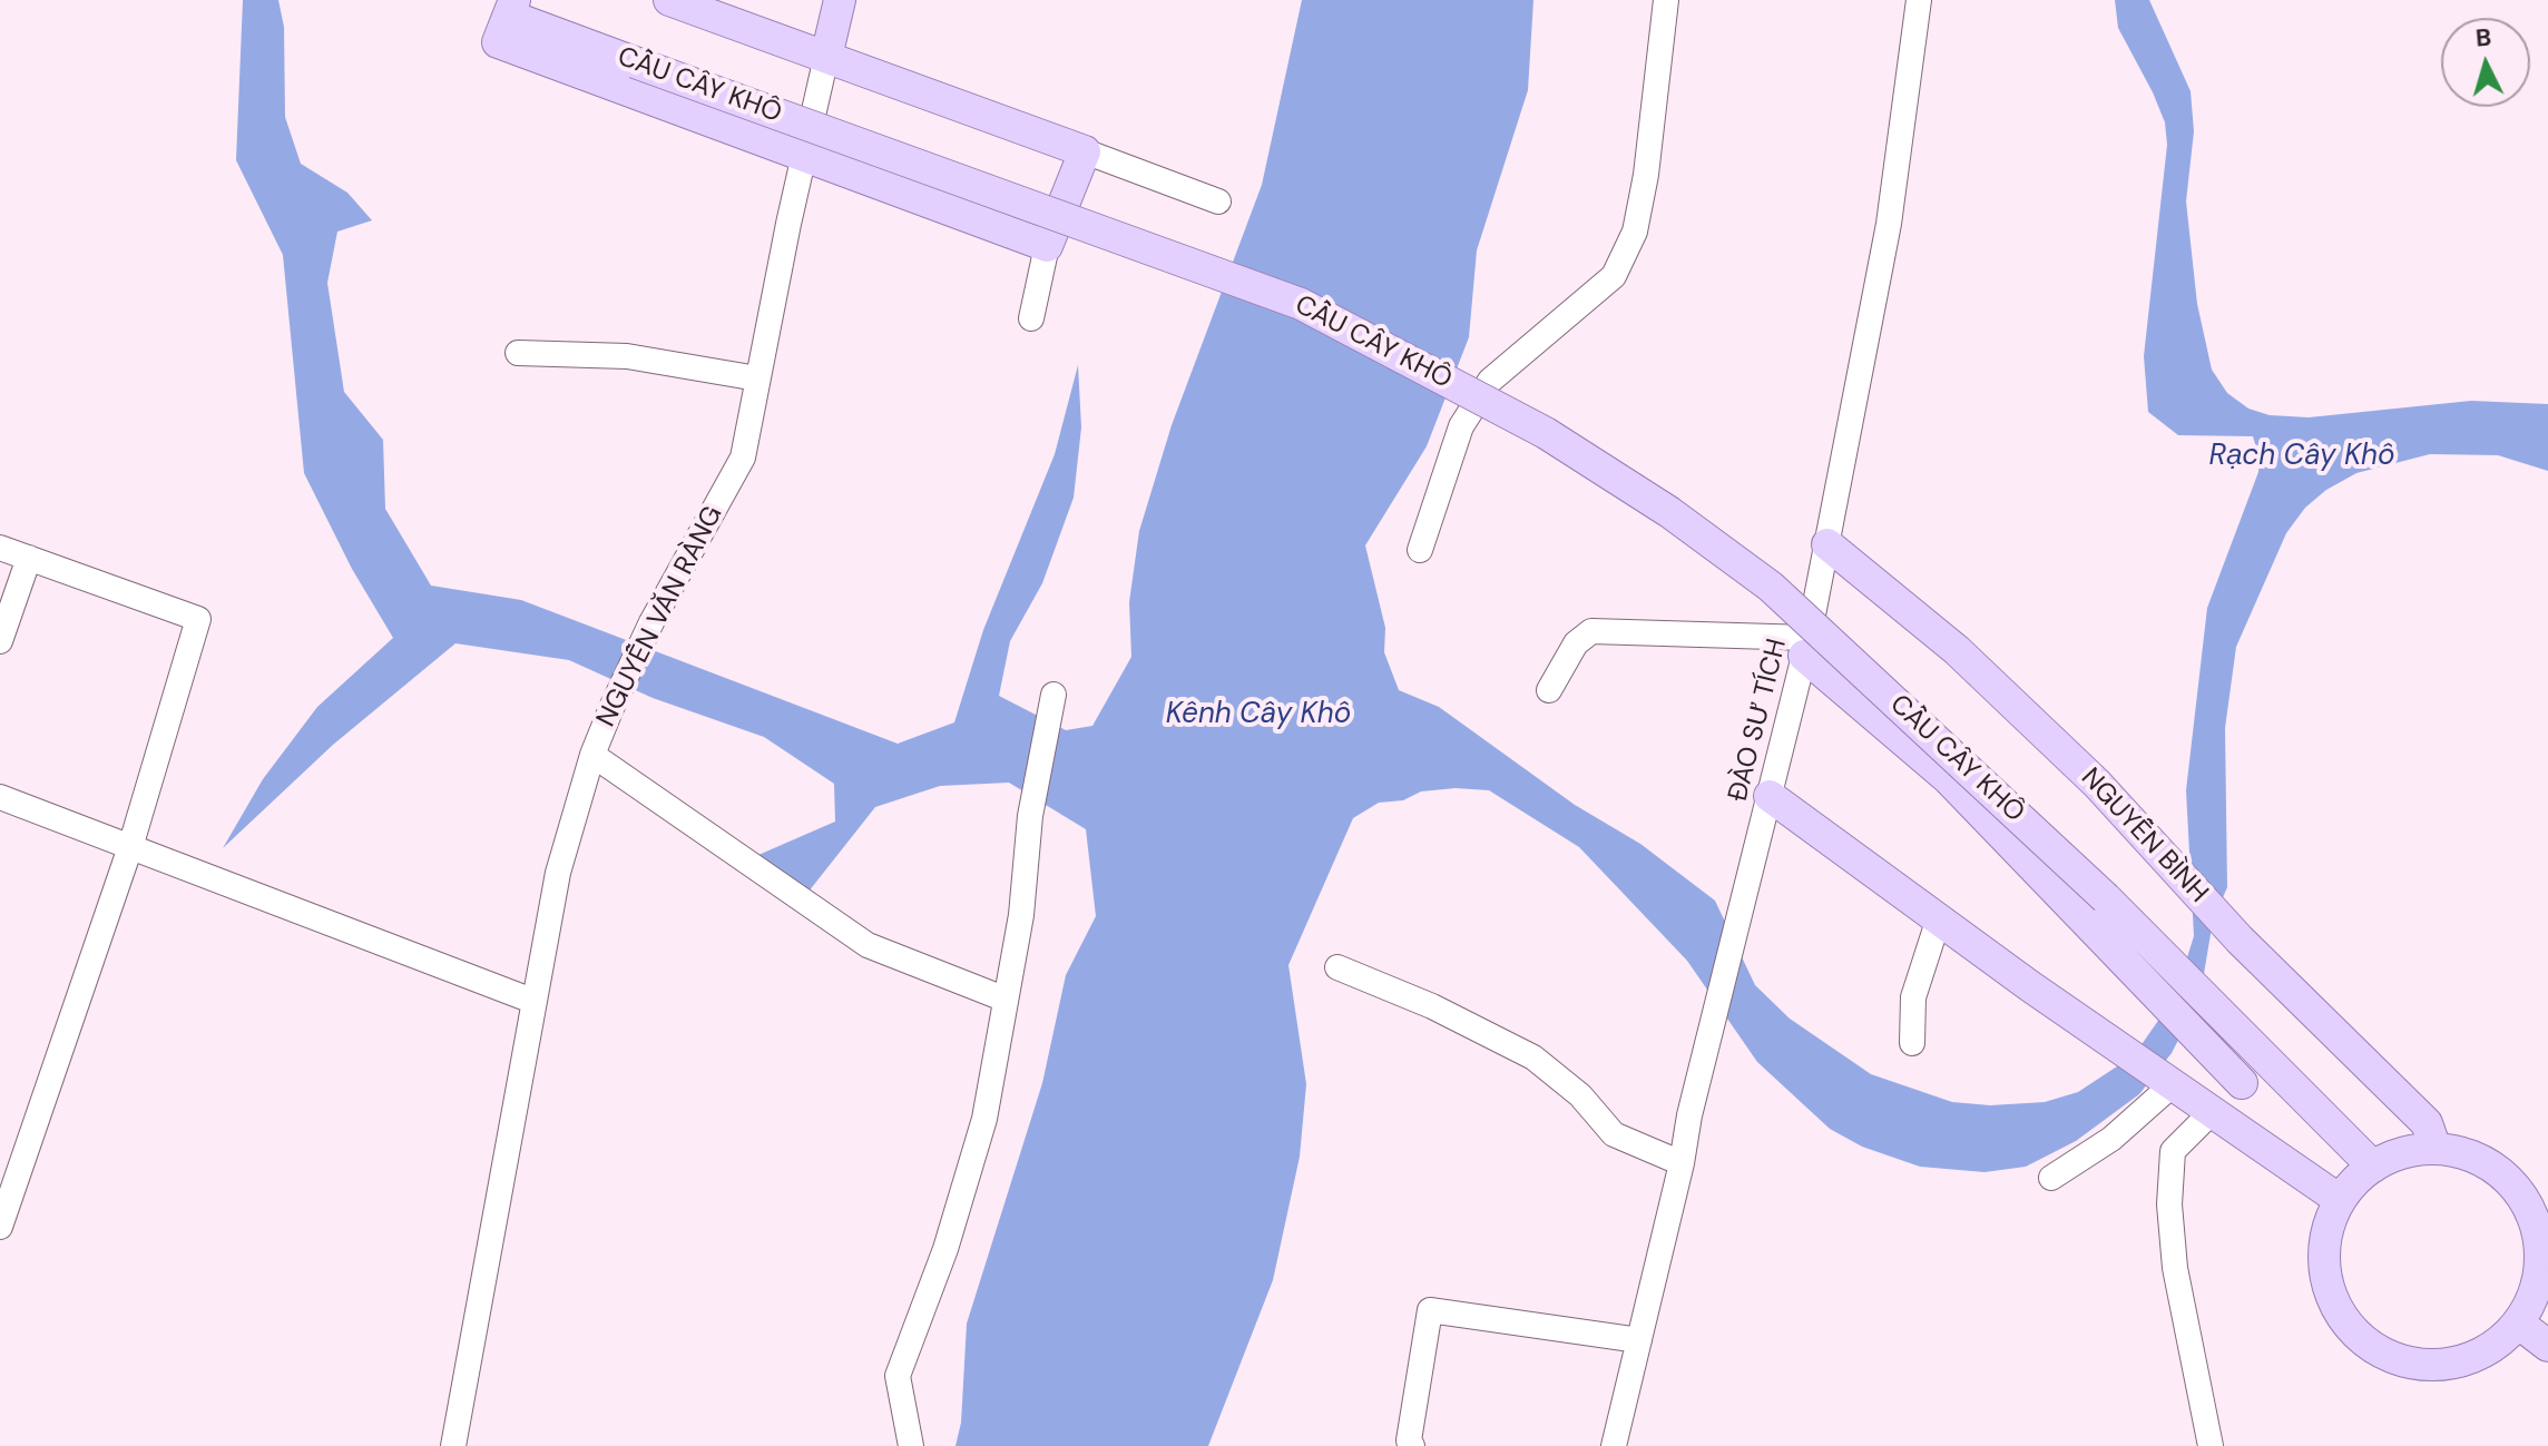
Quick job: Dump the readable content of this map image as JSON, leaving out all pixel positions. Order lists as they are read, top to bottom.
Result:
{
  "streets": {
    "main road": ["CẦU CÂY KHÔ", "NGUYỄN VĂN RÀNG", "NGUYỄN BÌNH"],
    "street": ["ĐÀO SƯ TÍCH"]
  },
  "crossings": [
    ["CẦU CÂY KHÔ", "NGUYỄN BÌNH"],
    ["ĐÀO SƯ TÍCH", "NGUYỄN BÌNH"]
  ],
  "water": ["Rạch Cây Khô", "Kênh Cây Khô"],
  "north": "top"
}
